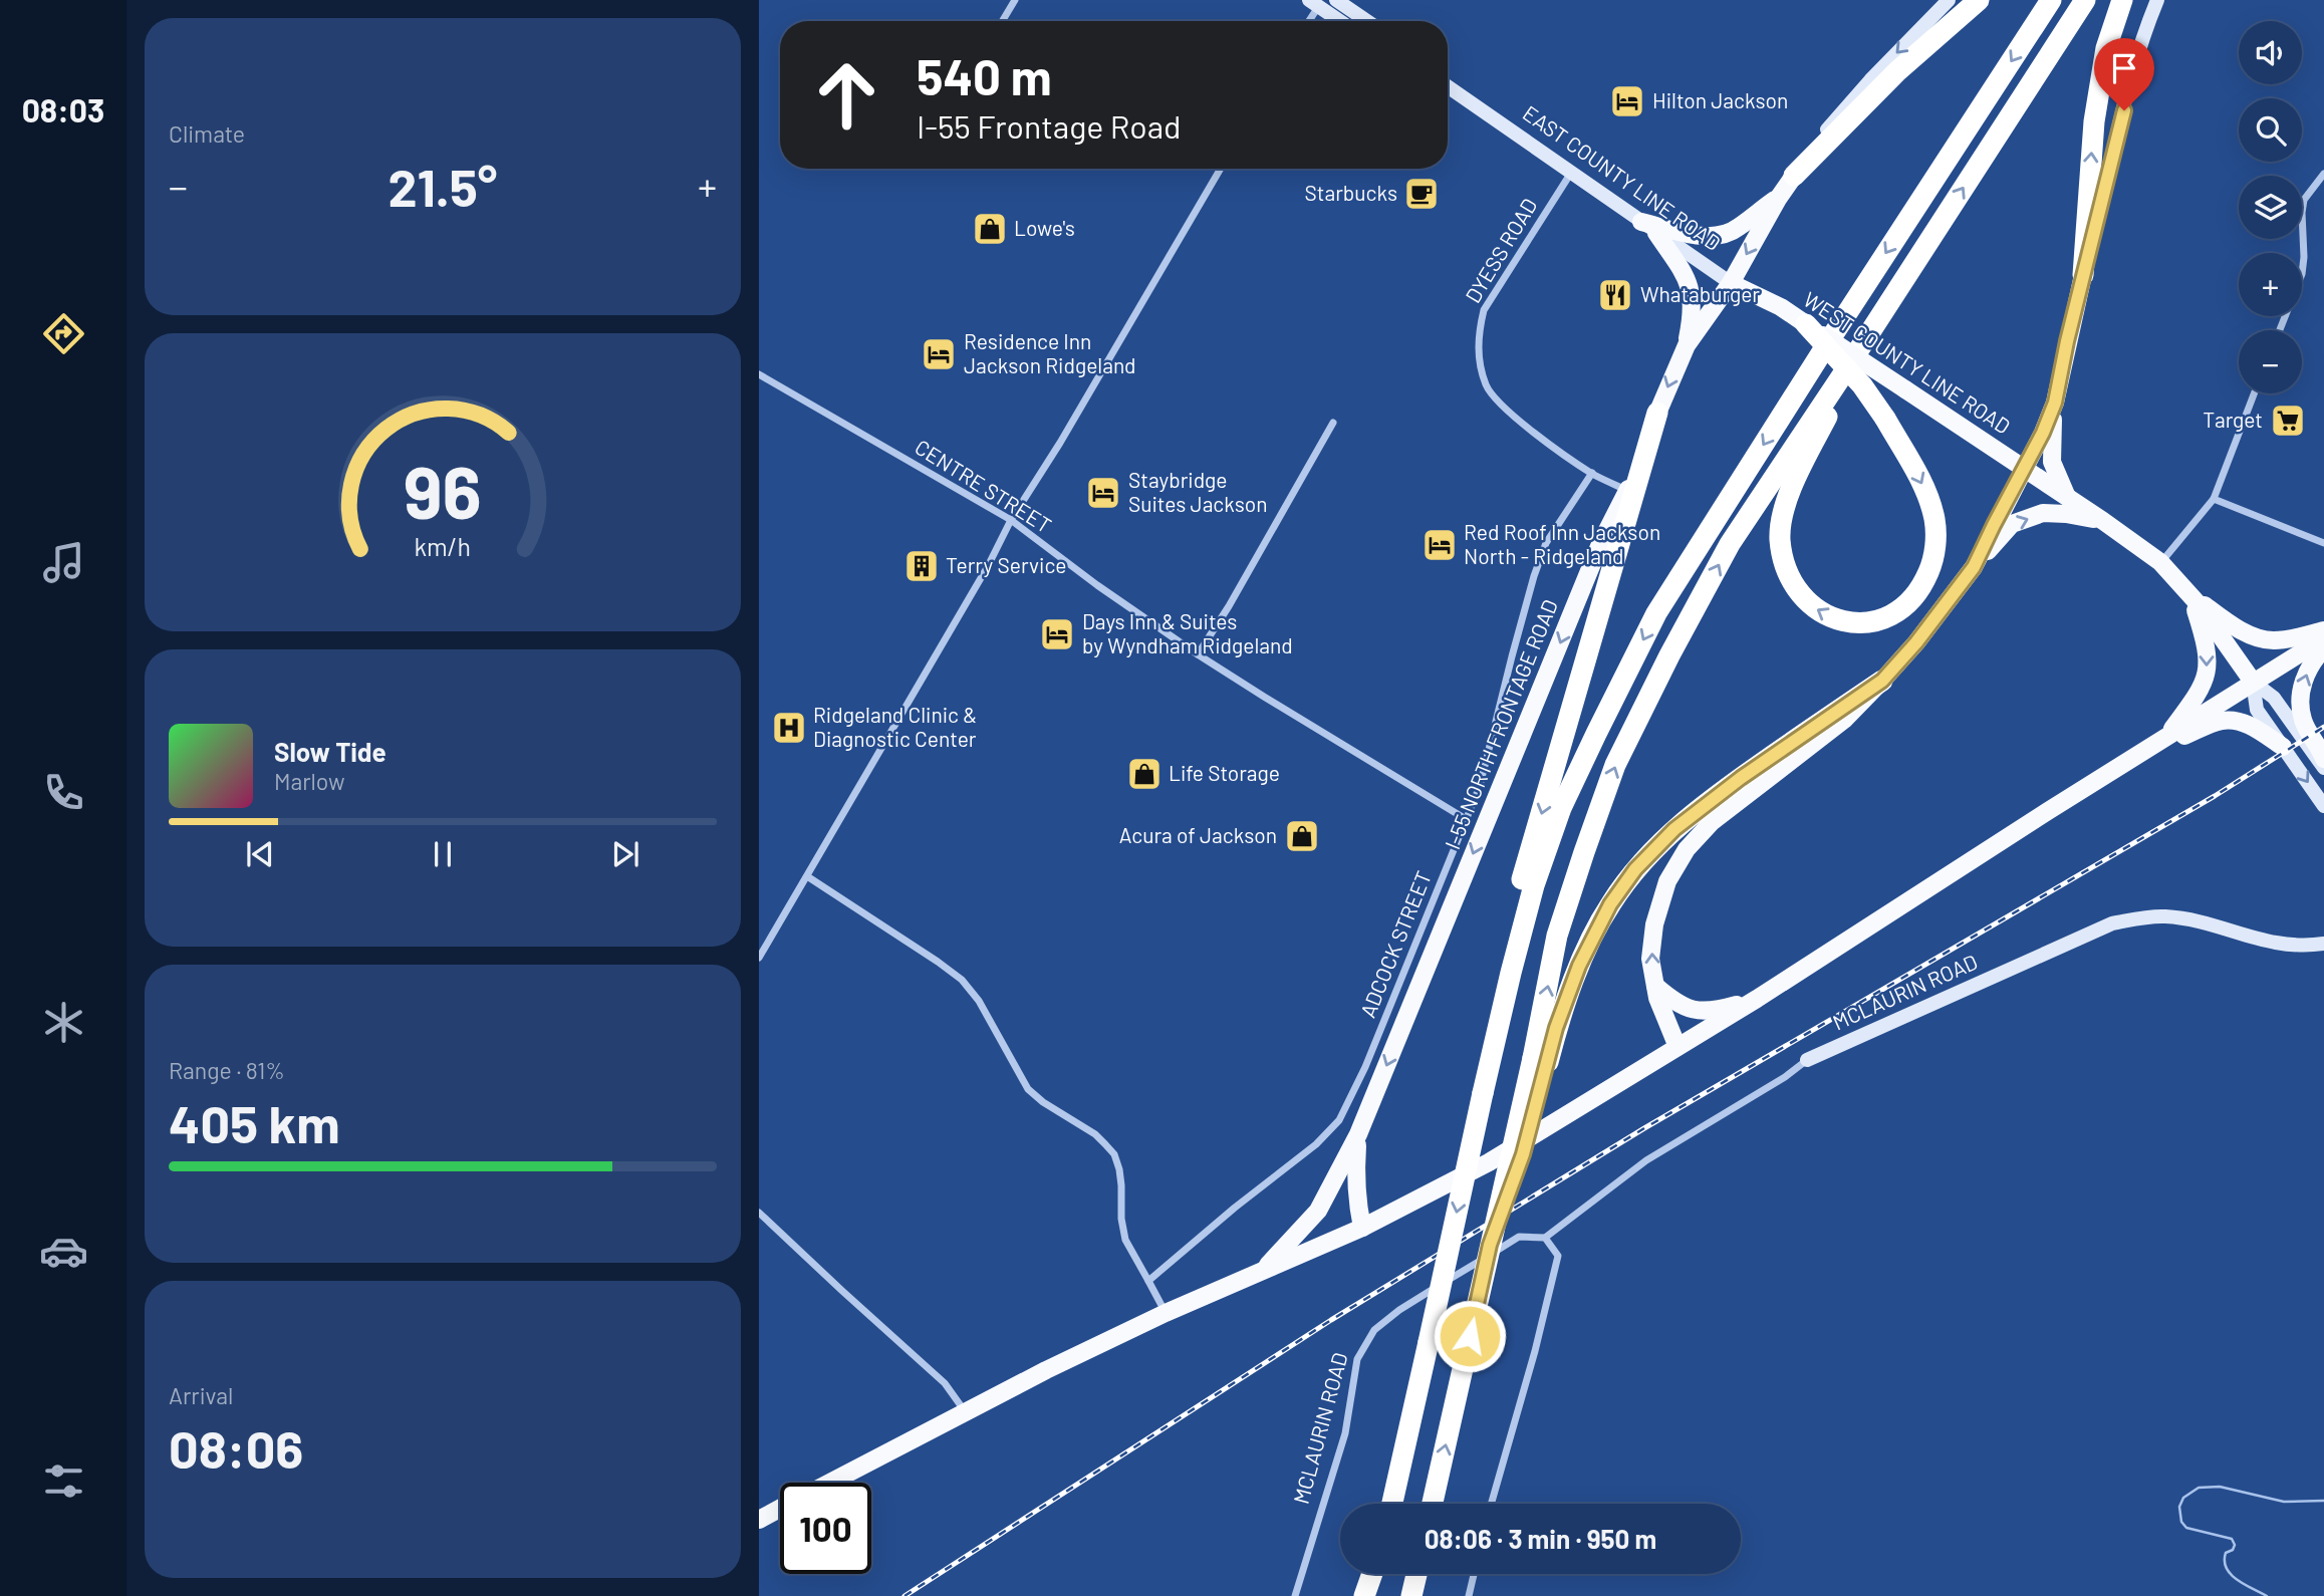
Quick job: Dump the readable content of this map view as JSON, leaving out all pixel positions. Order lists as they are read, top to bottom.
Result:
{
  "streets": {
    "main road": ["EAST COUNTY LINE ROAD", "WEST COUNTY LINE ROAD", "I-55 NORTH FRONTAGE ROAD"],
    "street": [
      "DYESS ROAD",
      "CENTRE STREET",
      "ADCOCK STREET",
      "MCLAURIN ROAD"
    ]
  },
  "crossings": [
    ["EAST COUNTY LINE ROAD", "DYESS ROAD"],
    ["EAST COUNTY LINE ROAD", "WEST COUNTY LINE ROAD"],
    ["EAST COUNTY LINE ROAD", "I-55 NORTH FRONTAGE ROAD"],
    ["DYESS ROAD", "I-55 NORTH FRONTAGE ROAD"],
    ["DYESS ROAD", "ADCOCK STREET"],
    ["CENTRE STREET", "ADCOCK STREET"]
  ],
  "one_way": ["I-55 NORTH FRONTAGE ROAD"],
  "places": {
    "hotel": [
      "Hilton Jackson",
      "Residence Inn Jackson Ridgeland",
      "Staybridge Suites Jackson",
      "Red Roof Inn Jackson North - Ridgeland",
      "Days Inn & Suites by Wyndham Ridgeland"
    ],
    "cafe": ["Starbucks"],
    "shop": ["Lowe's", "Life Storage", "Acura of Jackson"],
    "restaurant": ["Whataburger"],
    "supermarket": ["Target"],
    "building": ["Terry Service"],
    "hospital": ["Ridgeland Clinic & Diagnostic Center"]
  },
  "page": {
    "tabs": "08:03",
    "tile": [
      "Climate",
      ["Range · 81%", "405 km"],
      ["Arrival", "08:06"]
    ],
    "map_buttons": ["+", "−"],
    "turn": ["540 m", "I-55 Frontage Road"],
    "heat": ["−", "21.5°", "+"],
    "song": ["Slow Tide", "Marlow"],
    "limit": "100",
    "trip": "08:06 · 3 min · 950 m",
    "gauge": ["96", "km/h"]
  }
}
